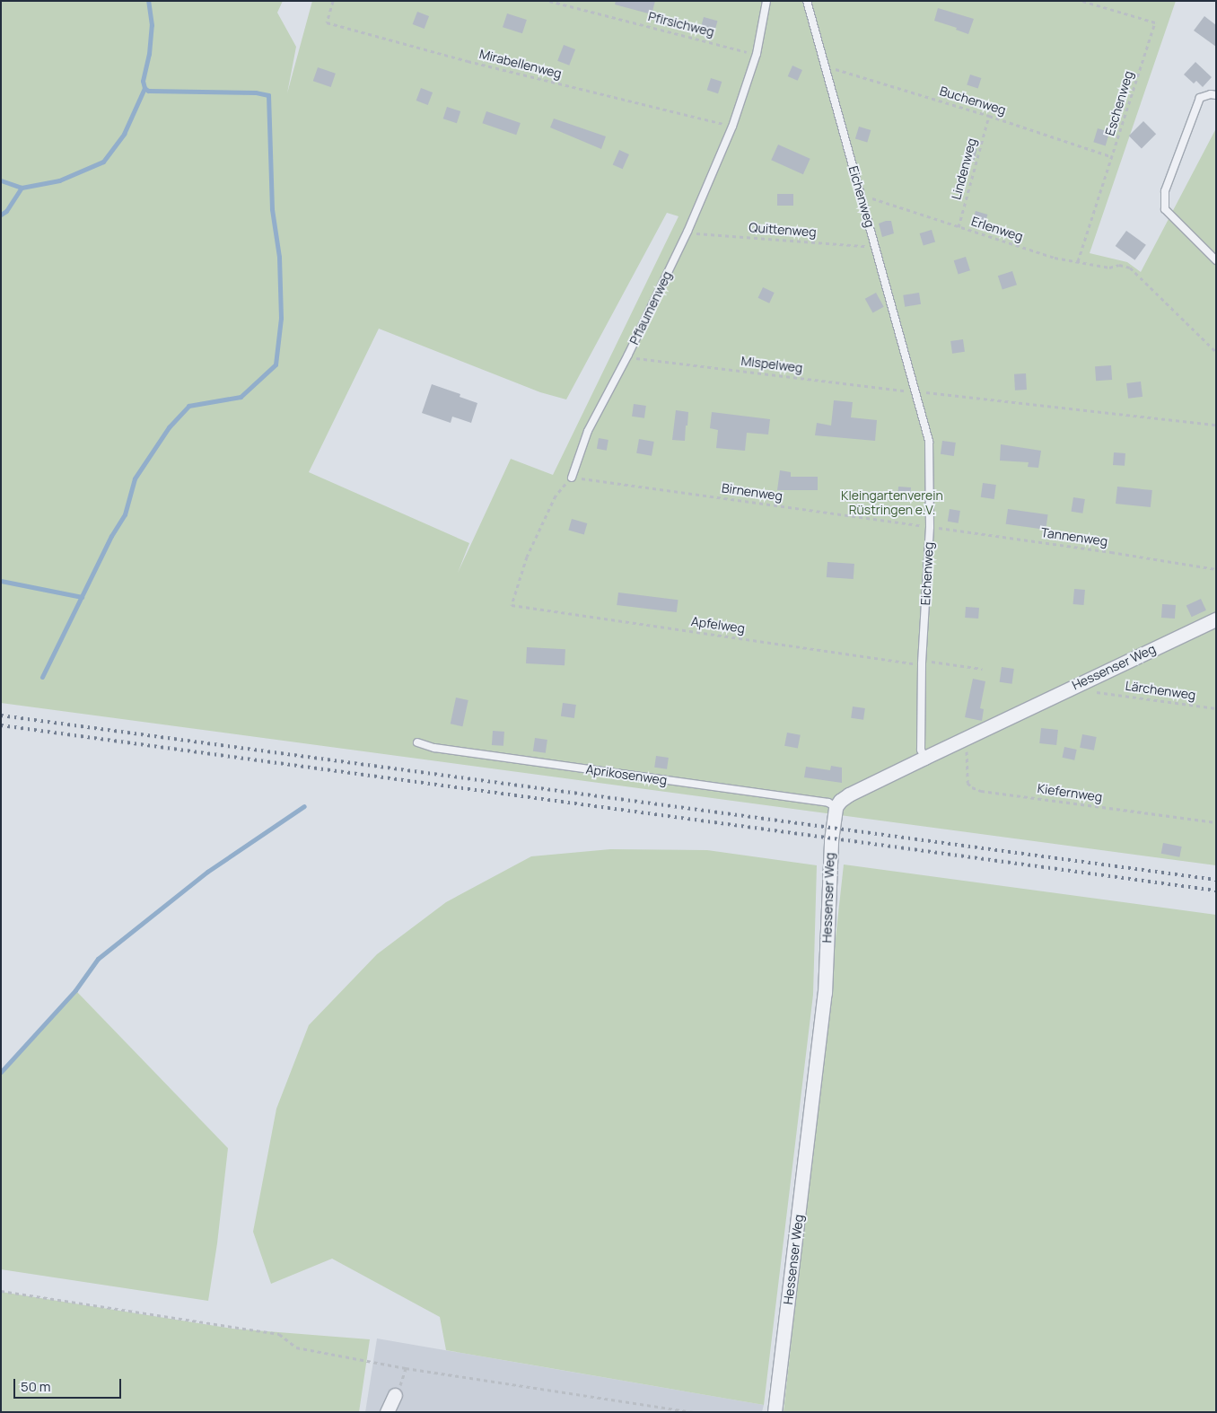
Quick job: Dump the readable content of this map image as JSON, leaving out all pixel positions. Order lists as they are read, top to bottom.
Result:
{
  "streets": {
    "street": ["Hessenser Weg"],
    "lane": ["Eichenweg", "Pflaumenweg", "Aprikosenweg"],
    "path": [
      "Pfirsichweg",
      "Mirabellenweg",
      "Buchenweg",
      "Eschenweg",
      "Lindenweg",
      "Erlenweg",
      "Quittenweg",
      "Mispelweg",
      "Birnenweg",
      "Tannenweg",
      "Apfelweg",
      "Lärchenweg",
      "Kiefernweg"
    ]
  },
  "crossings": [
    ["Pfirsichweg", "Pflaumenweg"],
    ["Mirabellenweg", "Pflaumenweg"],
    ["Buchenweg", "Eschenweg"],
    ["Buchenweg", "Lindenweg"],
    ["Buchenweg", "Eichenweg"],
    ["Eschenweg", "Erlenweg"],
    ["Lindenweg", "Erlenweg"],
    ["Eichenweg", "Erlenweg"],
    ["Eichenweg", "Quittenweg"],
    ["Eichenweg", "Mispelweg"],
    ["Eichenweg", "Birnenweg"],
    ["Eichenweg", "Tannenweg"],
    ["Eichenweg", "Apfelweg"],
    ["Eichenweg", "Hessenser Weg"],
    ["Quittenweg", "Pflaumenweg"],
    ["Pflaumenweg", "Mispelweg"],
    ["Pflaumenweg", "Birnenweg"],
    ["Pflaumenweg", "Apfelweg"],
    ["Birnenweg", "Tannenweg"],
    ["Birnenweg", "Apfelweg"],
    ["Hessenser Weg", "Lärchenweg"],
    ["Hessenser Weg", "Aprikosenweg"],
    ["Hessenser Weg", "Kiefernweg"]
  ],
  "parks": ["Kleingartenverein Rüstringen e.V."],
  "scale_bar": "50 m"
}
